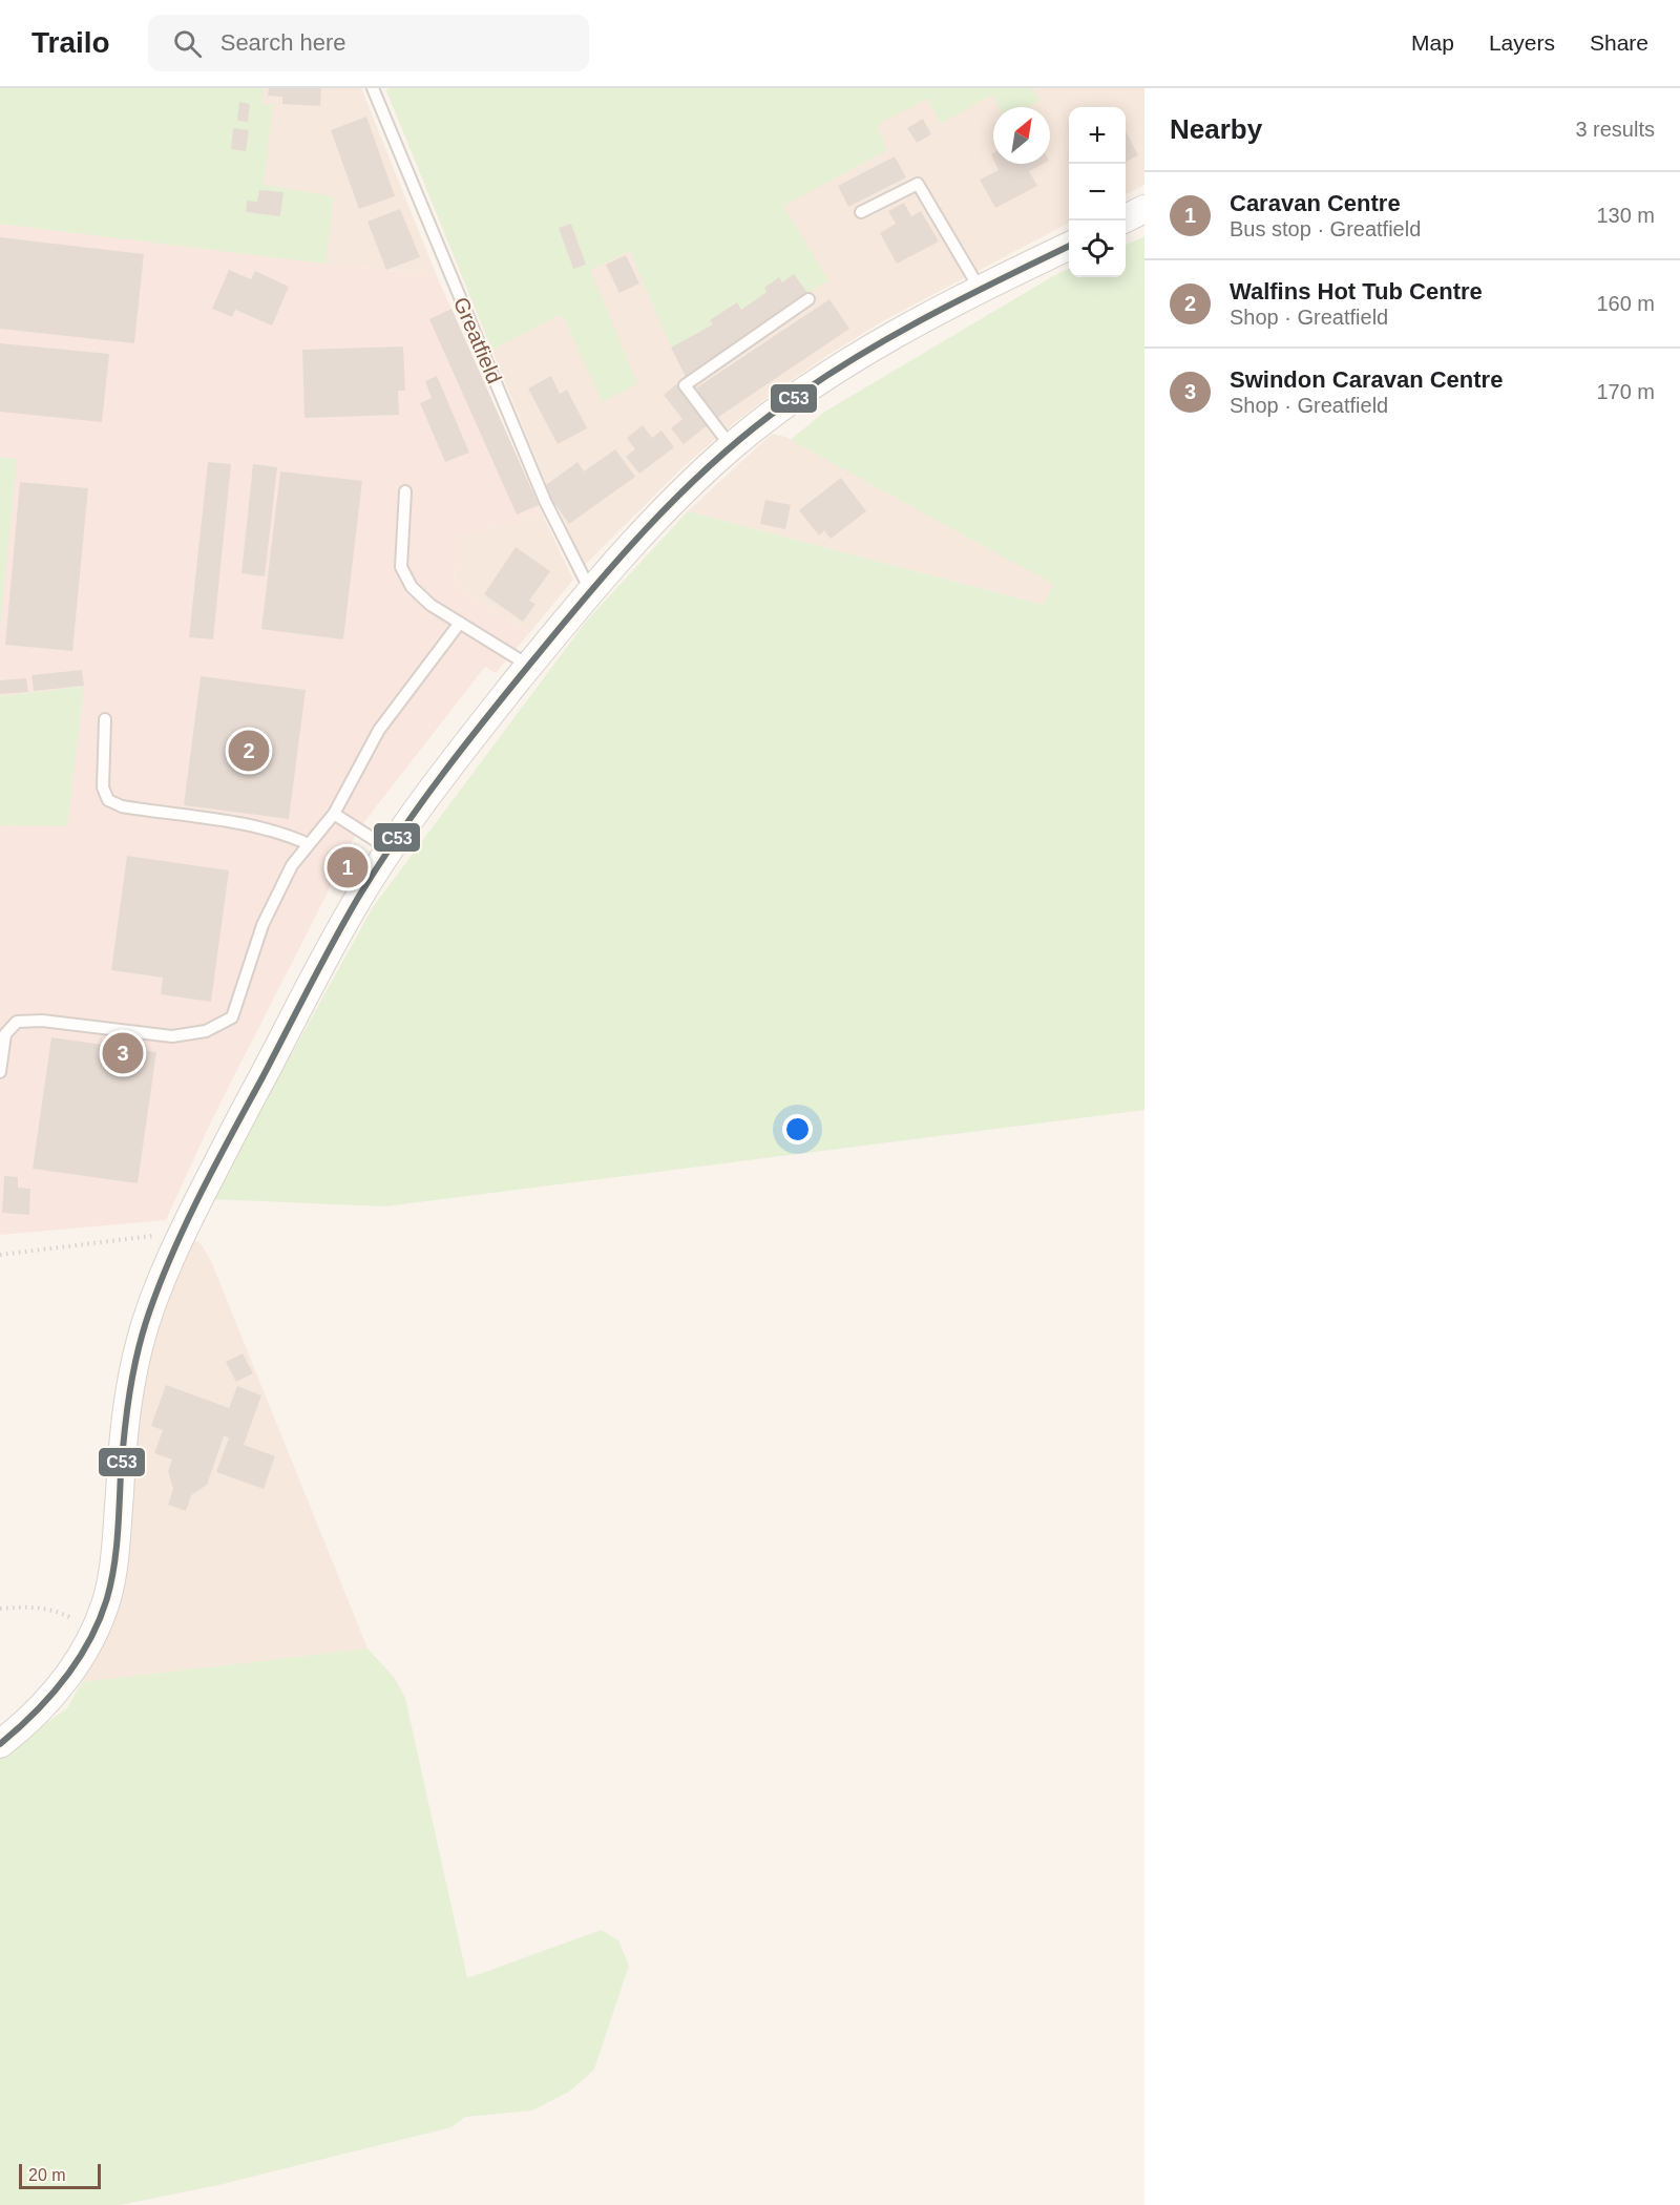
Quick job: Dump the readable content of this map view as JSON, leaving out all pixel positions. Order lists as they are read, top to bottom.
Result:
{
  "streets": {
    "lane": ["Greatfield"]
  },
  "lines": ["transit line C53"],
  "scale_bar": "20 m",
  "north": "top right",
  "page": {
    "header": "Trailo",
    "search": "Search here",
    "nav": ["Map", "Layers", "Share"],
    "heading": ["Nearby", "3 results"],
    "map_buttons": ["+", "−"],
    "list": [
      {
        "mark": "1",
        "name": "Caravan Centre",
        "note": "Bus stop · Greatfield",
        "value": "130 m"
      },
      {
        "mark": "2",
        "name": "Walfins Hot Tub Centre",
        "note": "Shop · Greatfield",
        "value": "160 m"
      },
      {
        "mark": "3",
        "name": "Swindon Caravan Centre",
        "note": "Shop · Greatfield",
        "value": "170 m"
      }
    ],
    "pins": ["2", "1", "3"],
    "scale": "20 m"
  }
}
